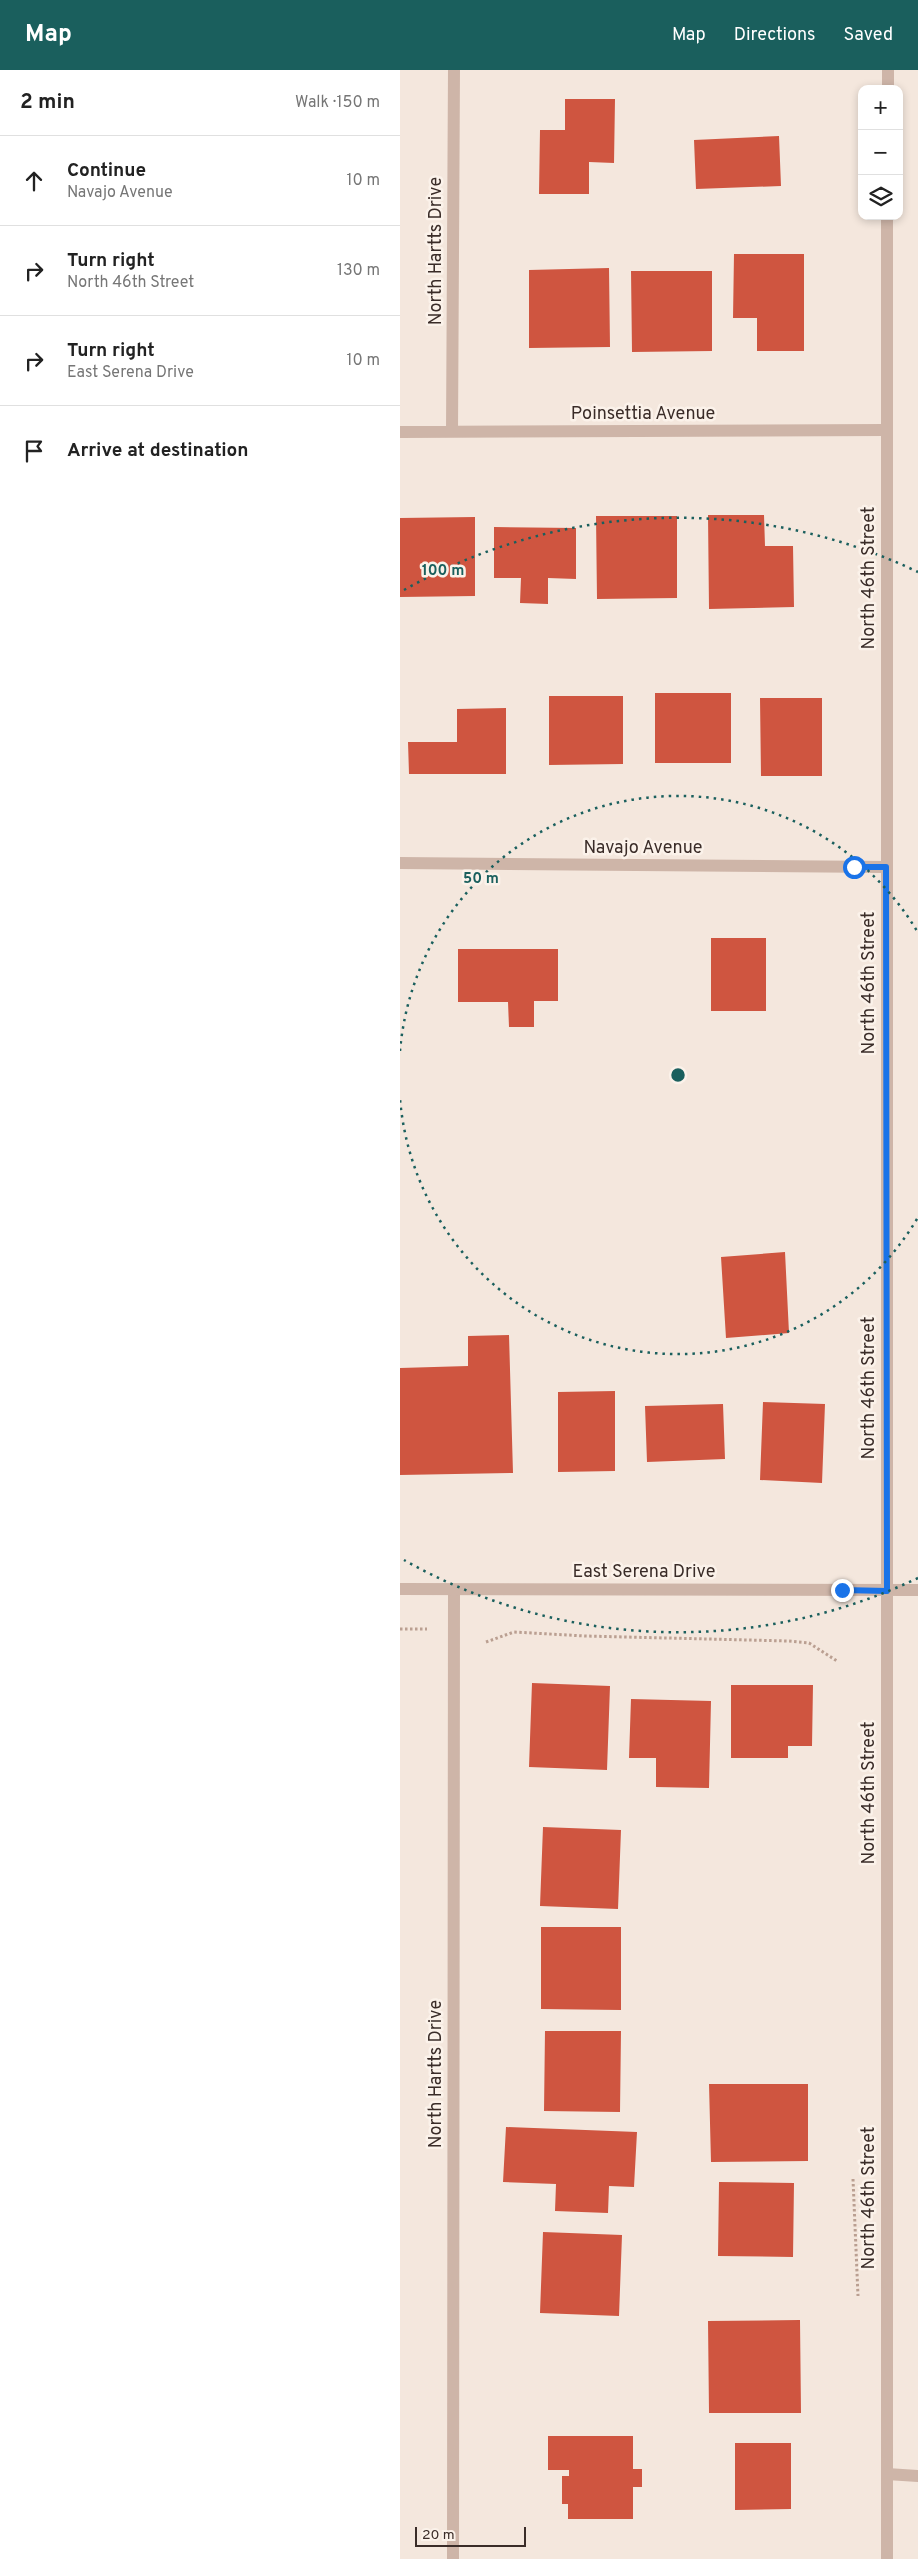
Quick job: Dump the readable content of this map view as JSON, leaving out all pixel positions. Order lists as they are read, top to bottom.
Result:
{
  "streets": {
    "street": [
      "North Hartts Drive",
      "Poinsettia Avenue",
      "North 46th Street",
      "Navajo Avenue",
      "East Serena Drive"
    ]
  },
  "crossings": [
    ["North Hartts Drive", "Poinsettia Avenue"],
    ["North Hartts Drive", "East Serena Drive"],
    ["Poinsettia Avenue", "North 46th Street"],
    ["North 46th Street", "Navajo Avenue"],
    ["North 46th Street", "East Serena Drive"]
  ],
  "scale_bar": "20 m",
  "page": {
    "header": "Map",
    "nav": ["Map", "Directions", "Saved"],
    "heading": ["2 min", "Walk · 150 m"],
    "map_buttons": ["+", "−"],
    "list": [
      ["Continue", "Navajo Avenue", "10 m"],
      ["Turn right", "North 46th Street", "130 m"],
      ["Turn right", "East Serena Drive", "10 m"],
      "Arrive at destination"
    ],
    "scale": "20 m"
  },
  "rings": ["100 m", "50 m"]
}
